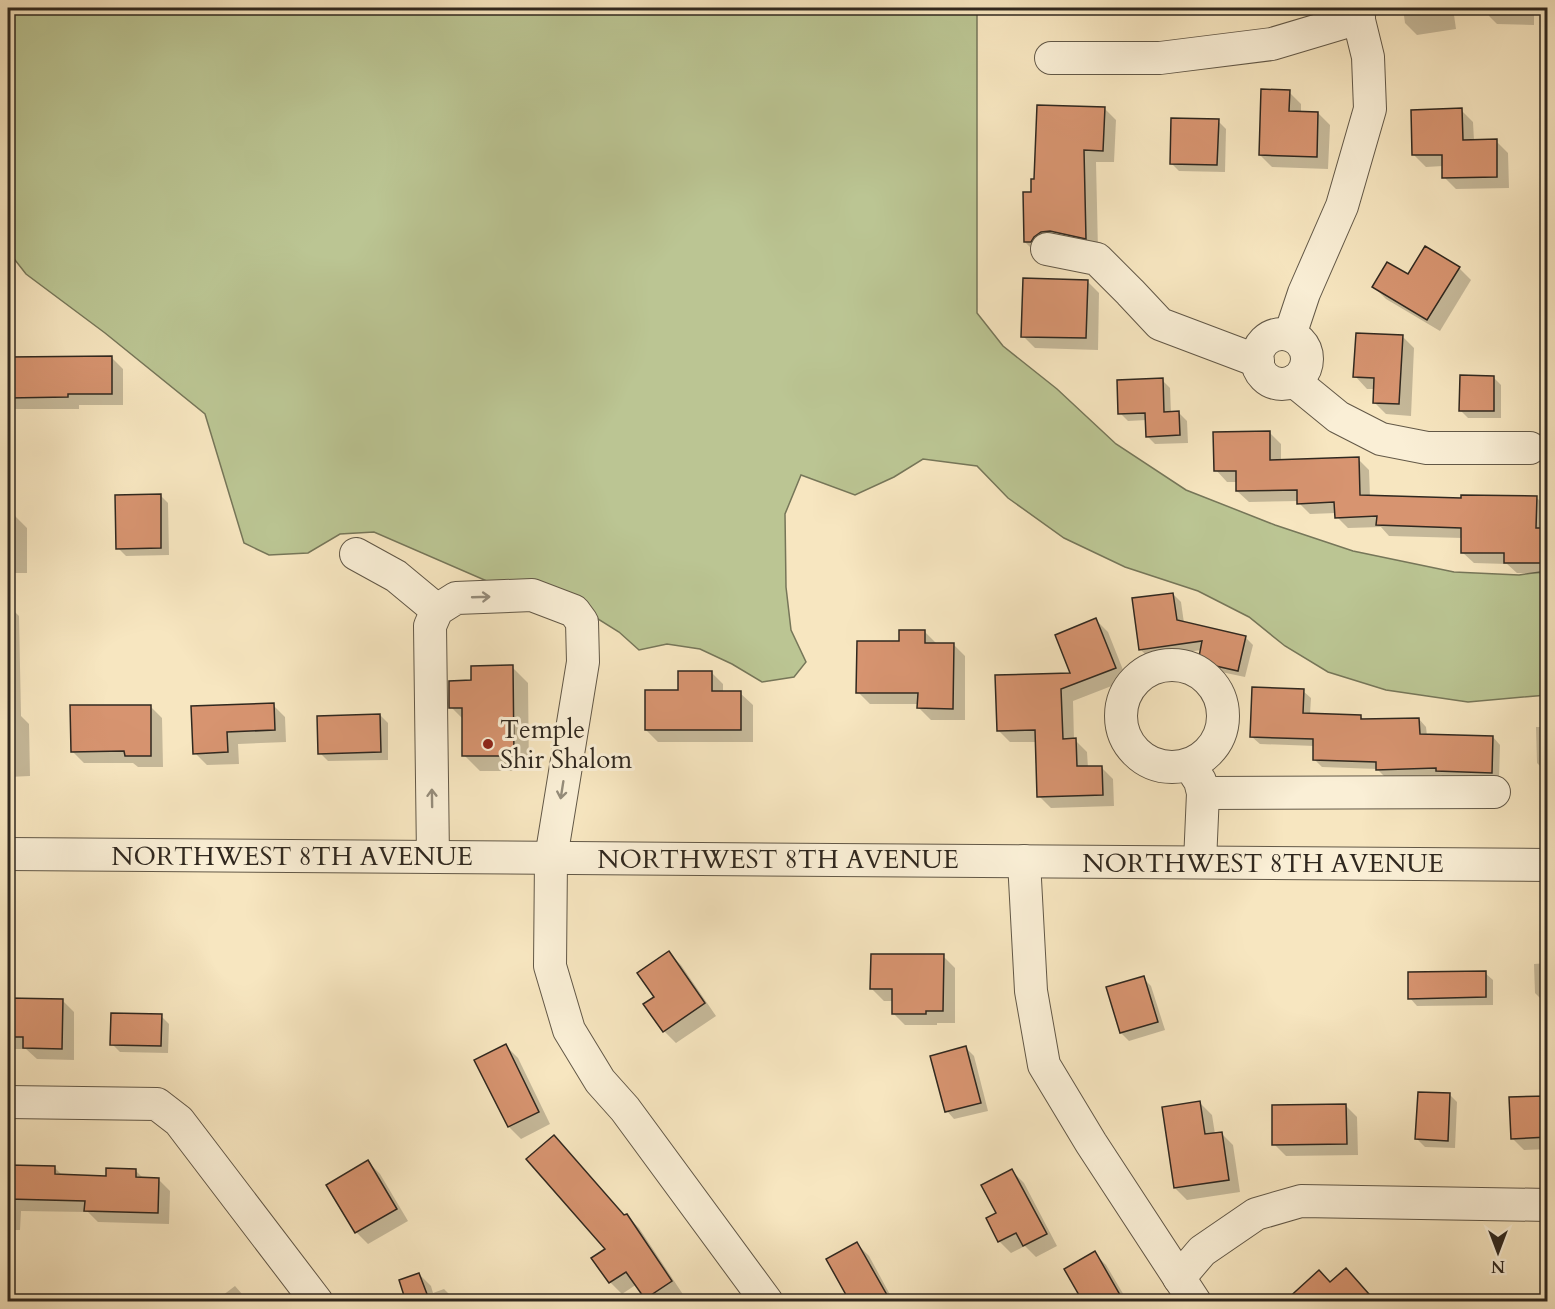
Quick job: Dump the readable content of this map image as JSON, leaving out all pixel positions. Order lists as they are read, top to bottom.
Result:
{
  "streets": {
    "street": ["NORTHWEST 8TH AVENUE"]
  },
  "places": ["Temple Shir Shalom"],
  "north": "bottom"
}
